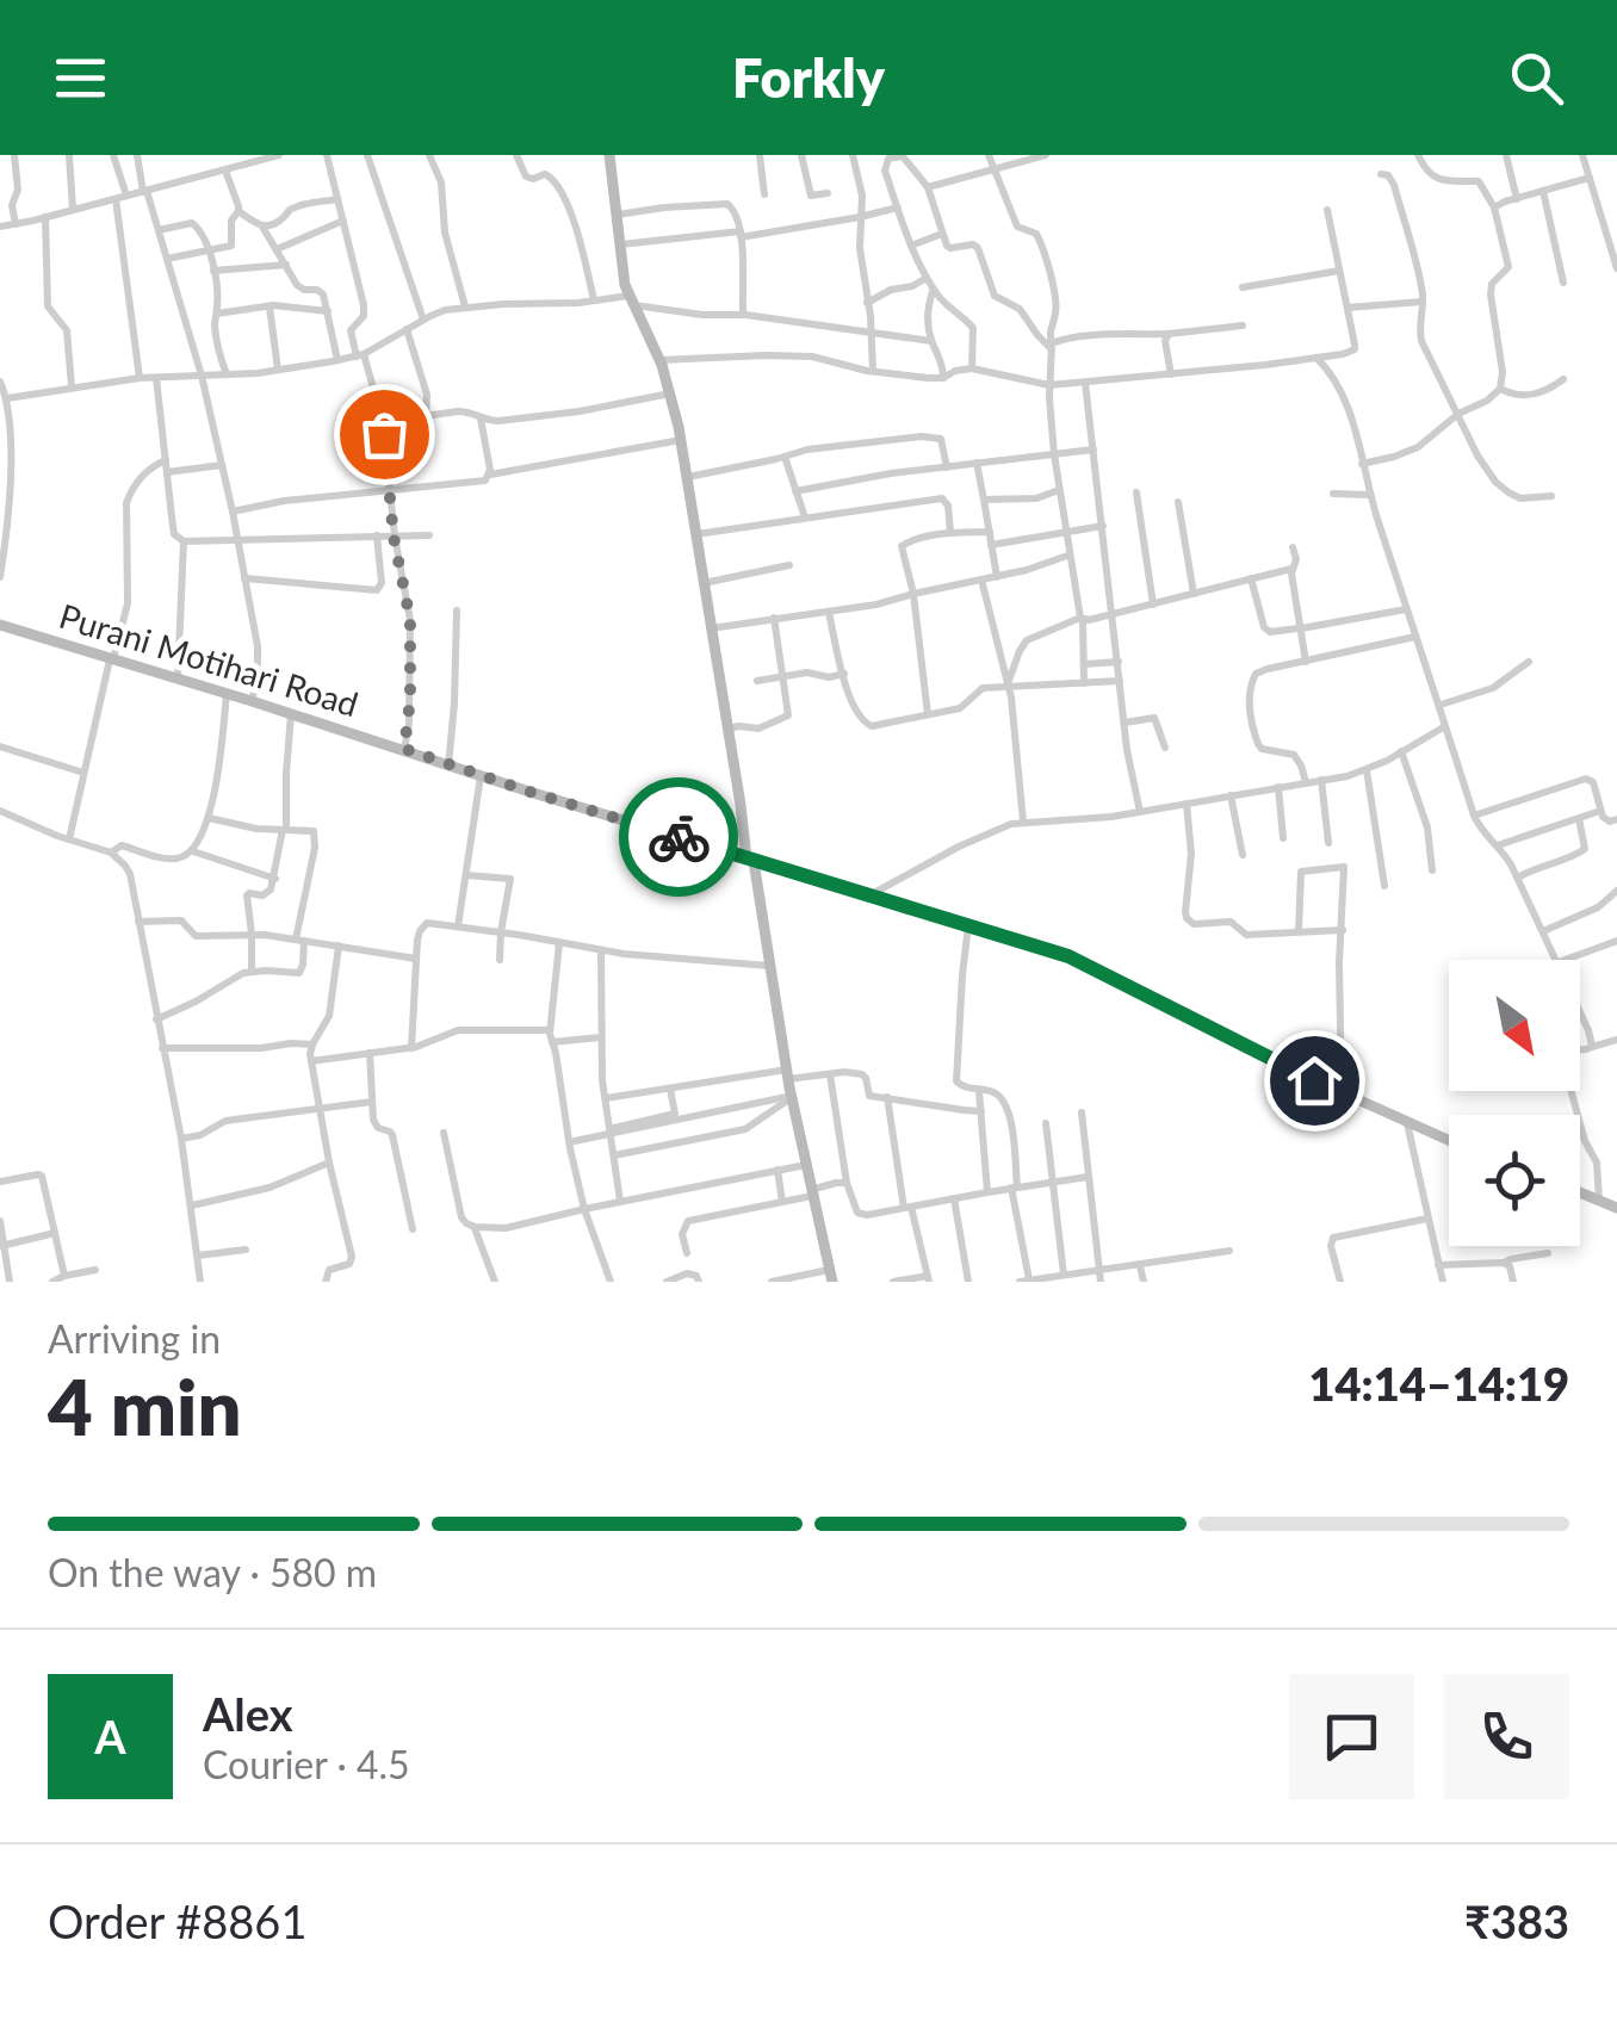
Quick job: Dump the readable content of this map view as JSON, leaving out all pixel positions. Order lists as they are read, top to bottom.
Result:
{
  "streets": {
    "main road": ["Purani Motihari Road"]
  },
  "north": "bottom right",
  "page": {
    "header": "Forkly",
    "heading": ["4 min", "Arriving in", "14:14–14:19"],
    "panel": [
      "Alex",
      "Courier · 4.5",
      "Order #8861",
      "₹383"
    ],
    "bar": "On the way · 580 m",
    "round": "A"
  }
}
